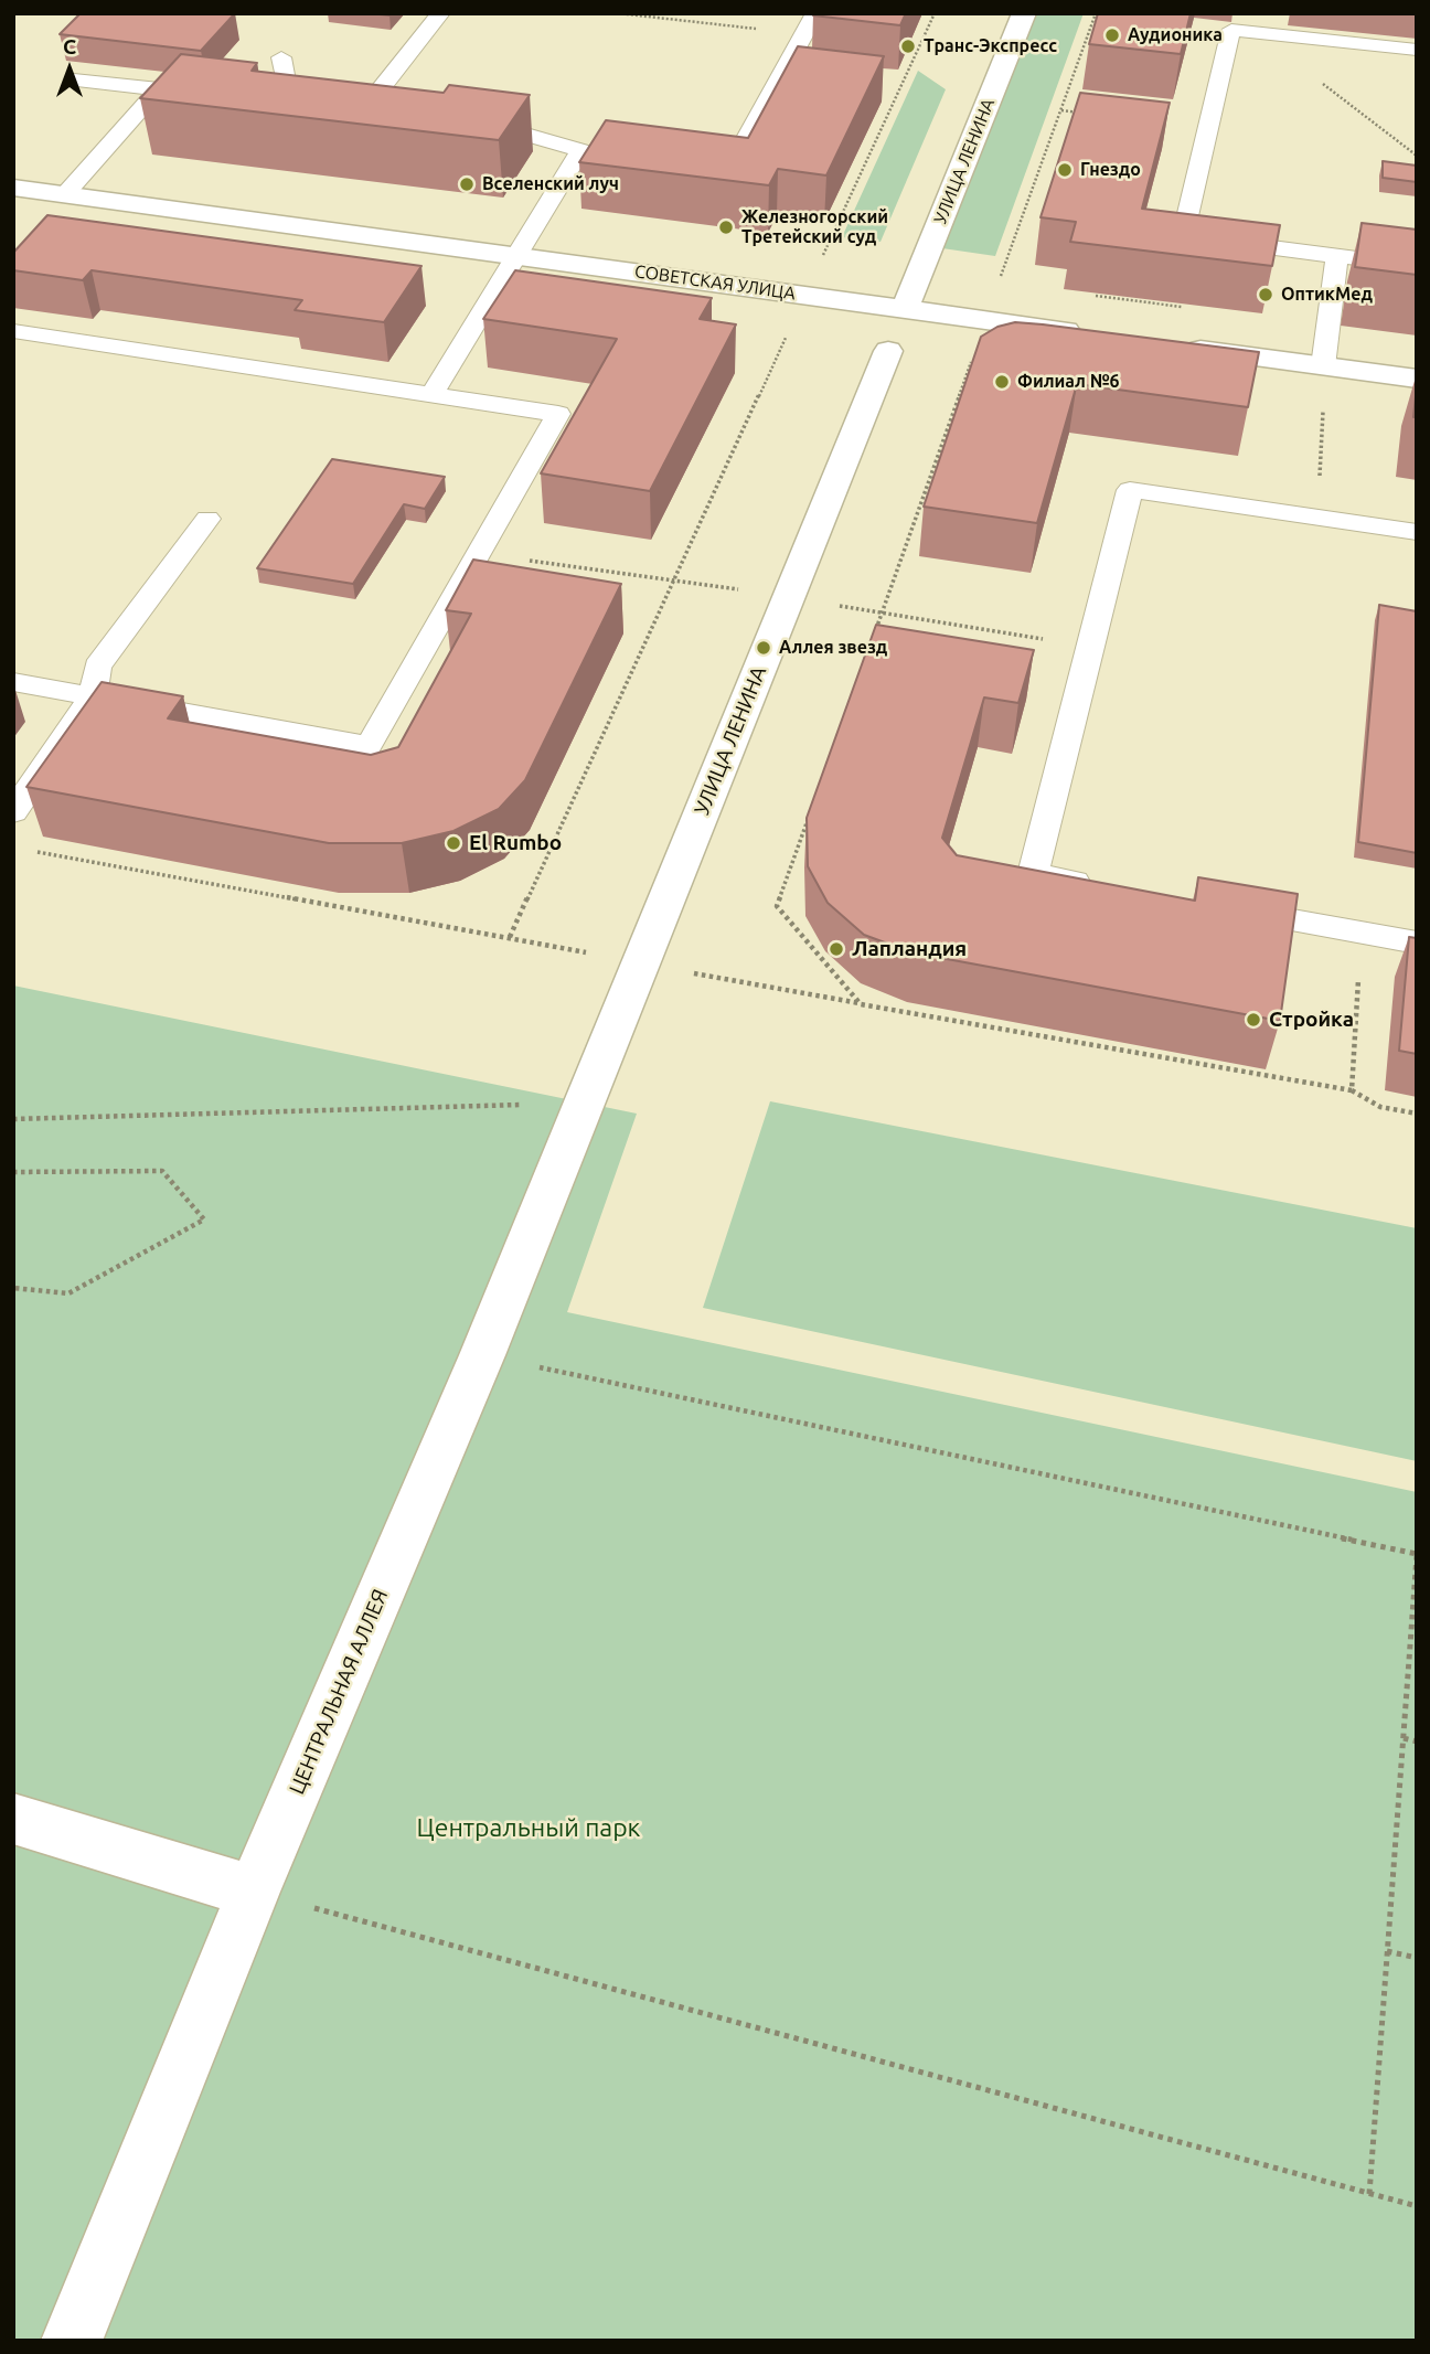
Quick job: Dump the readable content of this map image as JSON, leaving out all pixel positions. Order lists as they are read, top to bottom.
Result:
{
  "streets": {
    "main road": ["УЛИЦА ЛЕНИНА", "СОВЕТСКАЯ УЛИЦА", "ЦЕНТРАЛЬНАЯ АЛЛЕЯ"]
  },
  "crossings": [
    ["УЛИЦА ЛЕНИНА", "СОВЕТСКАЯ УЛИЦА"],
    ["УЛИЦА ЛЕНИНА", "ЦЕНТРАЛЬНАЯ АЛЛЕЯ"]
  ],
  "parks": ["Центральный парк"],
  "places": [
    "Аудионика",
    "Транс-Экспресс",
    "Гнездо",
    "Вселенский луч",
    "Железногорский Третейский суд",
    "ОптикМед",
    "Филиал №6",
    "Аллея звезд",
    "El Rumbo",
    "Лапландия",
    "Стройка"
  ],
  "north": "top"
}
